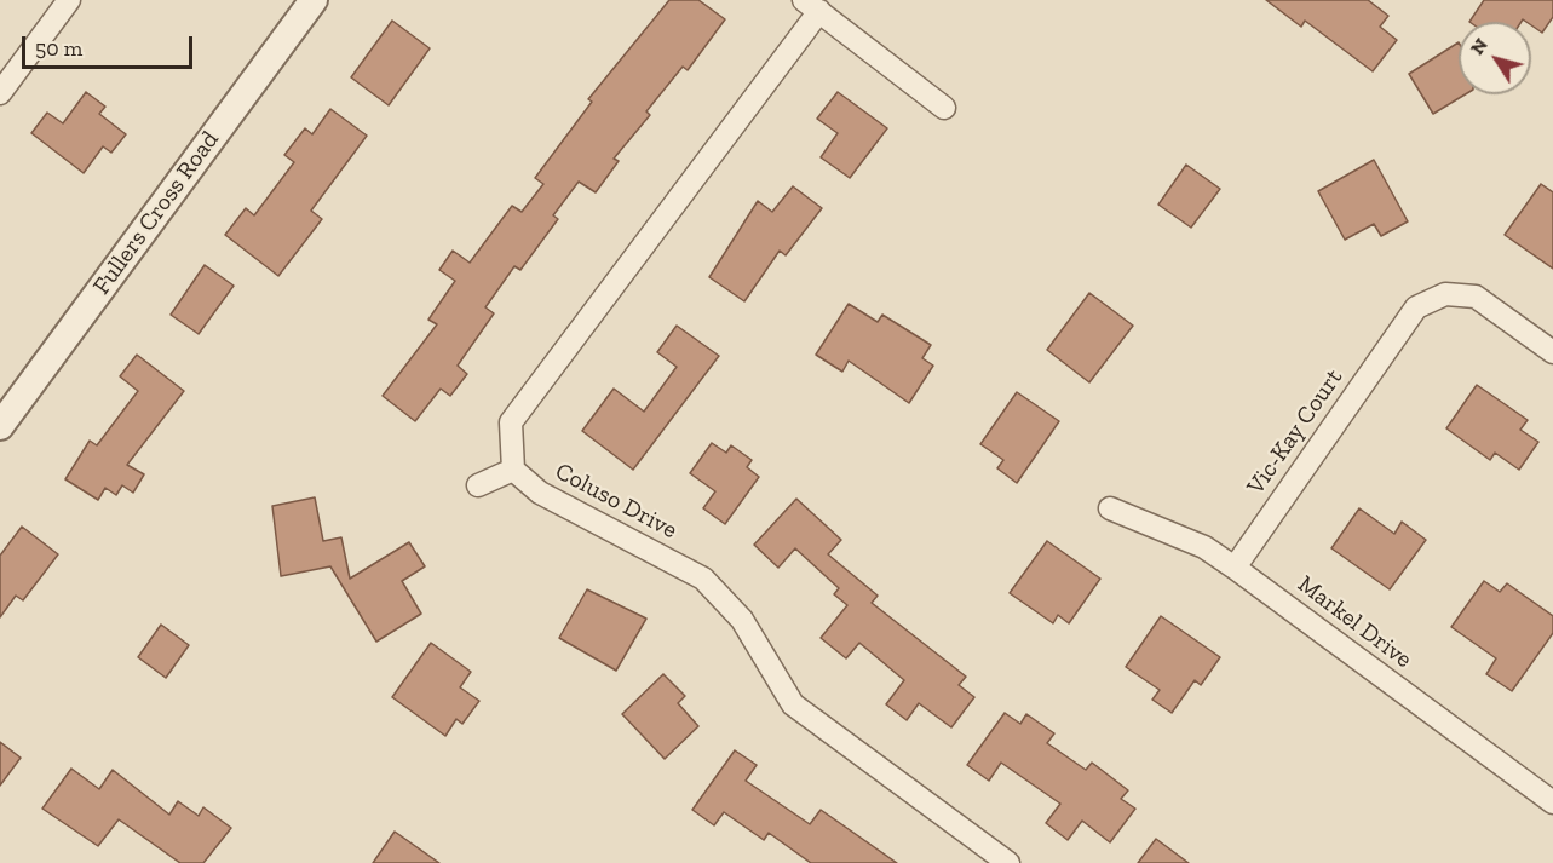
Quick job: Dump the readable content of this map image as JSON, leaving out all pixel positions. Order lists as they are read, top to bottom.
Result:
{
  "streets": {
    "street": [
      "Fullers Cross Road",
      "Vic-Kay Court",
      "Coluso Drive",
      "Markel Drive"
    ]
  },
  "crossings": [
    ["Vic-Kay Court", "Markel Drive"]
  ],
  "scale_bar": "50 m",
  "north": "top left"
}
